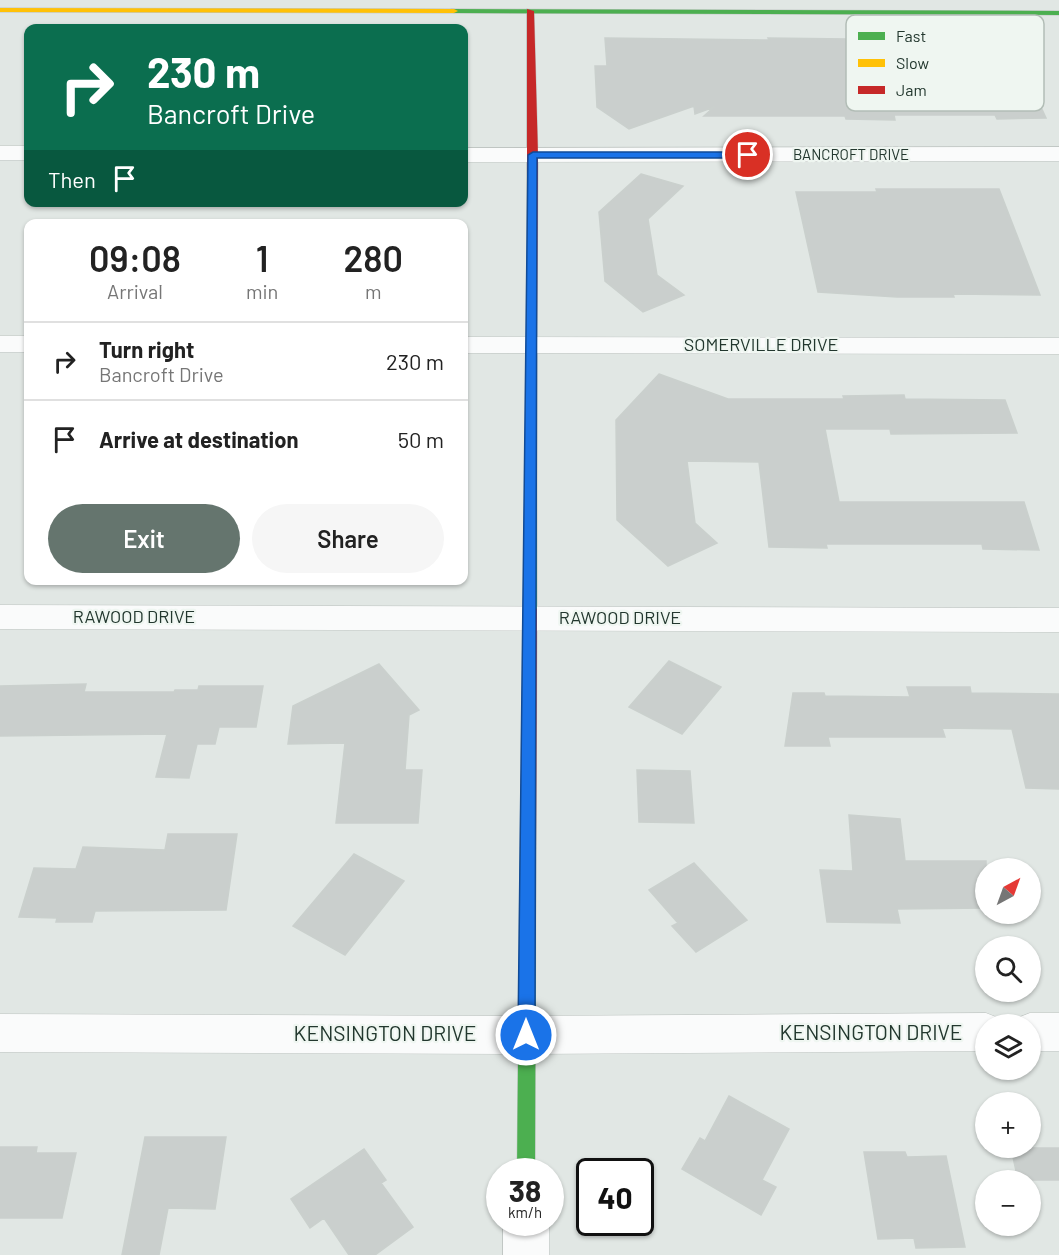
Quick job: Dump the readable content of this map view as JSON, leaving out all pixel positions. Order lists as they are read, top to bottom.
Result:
{
  "streets": {
    "street": [
      "BANCROFT DRIVE",
      "SOMERVILLE DRIVE",
      "RAWOOD DRIVE",
      "KENSINGTON DRIVE"
    ]
  },
  "legend": ["Fast", "Slow", "Jam"],
  "north": "top right",
  "page": {
    "turn": ["230 m", "Bancroft Drive"],
    "then": "Then",
    "eta": [
      "09:08",
      "Arrival",
      "1",
      "min",
      "280",
      "m"
    ],
    "list": [
      {
        "name": "Turn right",
        "note": "Bancroft Drive",
        "value": "230 m"
      },
      {
        "name": "Arrive at destination",
        "value": "50 m"
      }
    ],
    "buttons": ["Exit", "Share"],
    "map_buttons": ["+", "−"],
    "speed": "38 km/h",
    "limit": "40"
  }
}
